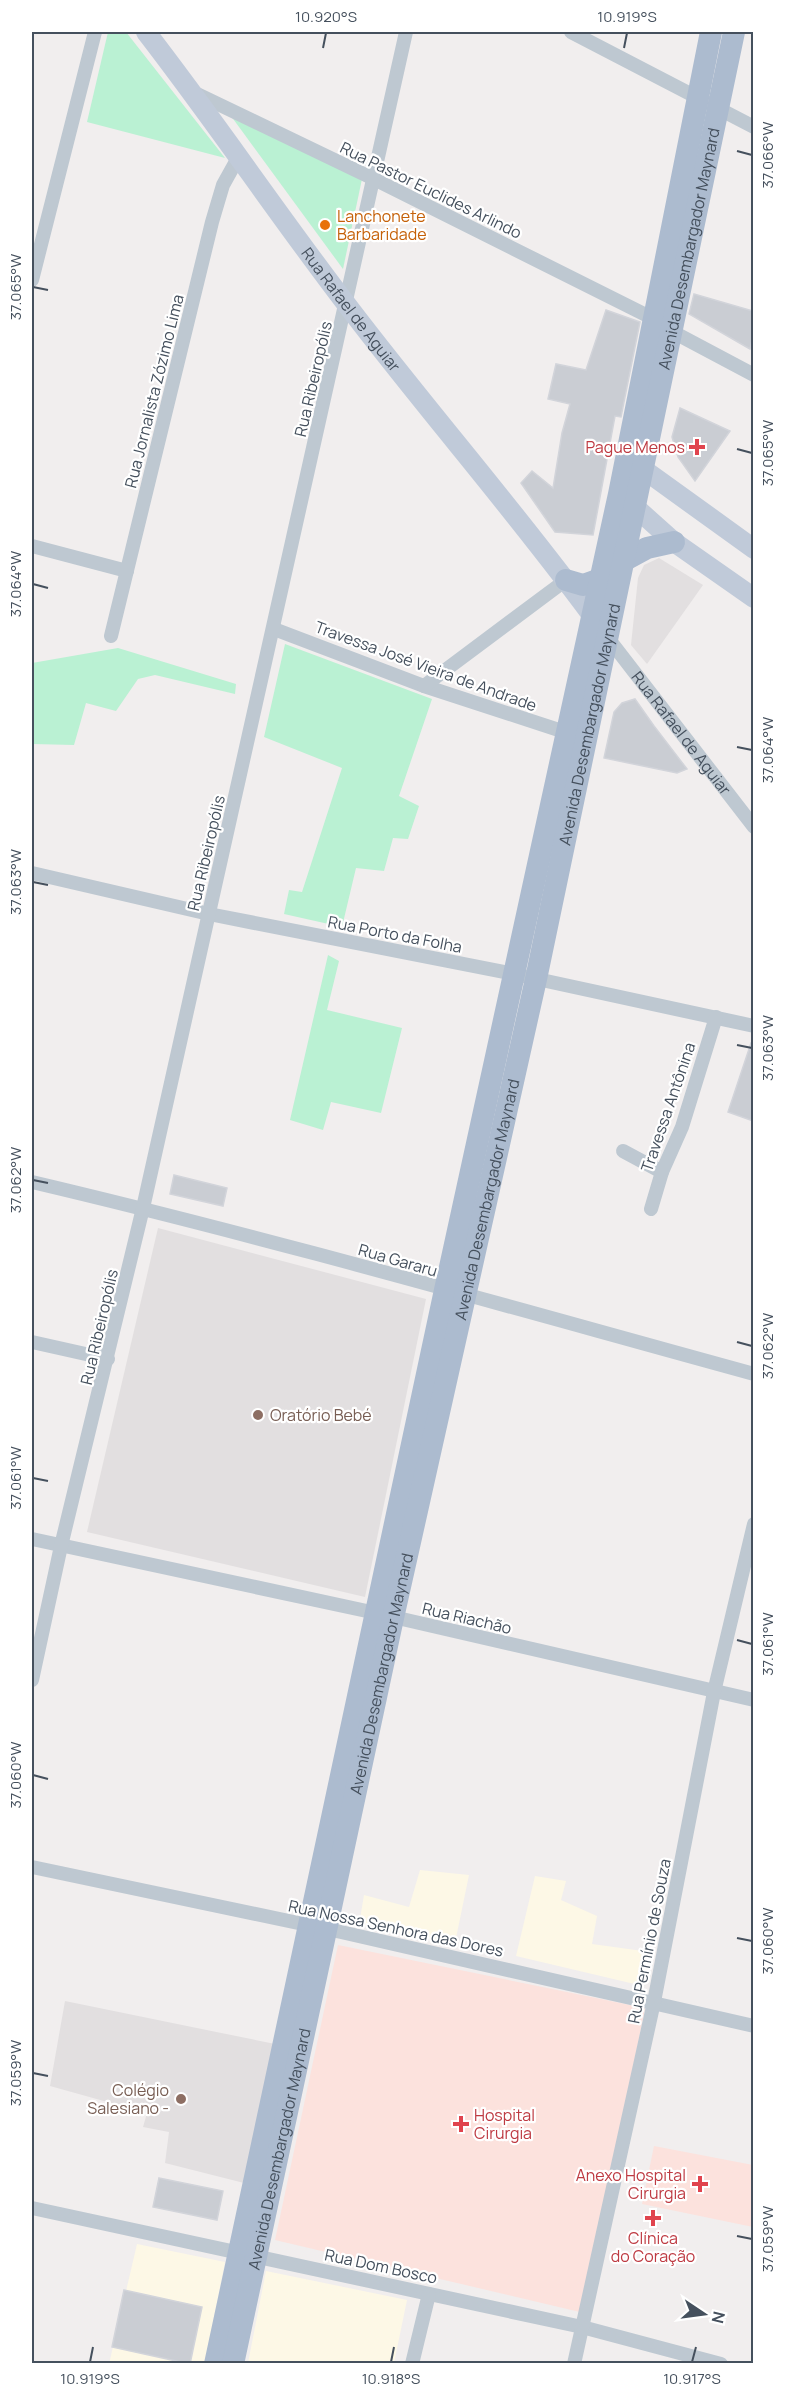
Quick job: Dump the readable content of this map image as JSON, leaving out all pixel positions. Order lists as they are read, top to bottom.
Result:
{
  "streets": {
    "main road": ["Avenida Desembargador Maynard"],
    "street": [
      "Rua Pastor Euclides Arlindo",
      "Rua Rafael de Aguiar",
      "Rua Ribeiropólis",
      "Rua Jornalista Zózimo Lima",
      "Travessa José Vieira de Andrade",
      "Rua Porto da Folha",
      "Travessa Antônina",
      "Rua Gararu",
      "Rua Riachão",
      "Rua Nossa Senhora das Dores",
      "Rua Permínio de Souza",
      "Rua Dom Bosco"
    ]
  },
  "crossings": [
    ["Rua Pastor Euclides Arlindo", "Avenida Desembargador Maynard"],
    ["Rua Pastor Euclides Arlindo", "Rua Rafael de Aguiar"],
    ["Rua Pastor Euclides Arlindo", "Rua Ribeiropólis"],
    ["Avenida Desembargador Maynard", "Rua Rafael de Aguiar"],
    ["Avenida Desembargador Maynard", "Travessa José Vieira de Andrade"],
    ["Avenida Desembargador Maynard", "Rua Porto da Folha"],
    ["Avenida Desembargador Maynard", "Rua Gararu"],
    ["Avenida Desembargador Maynard", "Rua Riachão"],
    ["Avenida Desembargador Maynard", "Rua Nossa Senhora das Dores"],
    ["Avenida Desembargador Maynard", "Rua Dom Bosco"],
    ["Rua Rafael de Aguiar", "Rua Ribeiropólis"],
    ["Rua Rafael de Aguiar", "Rua Jornalista Zózimo Lima"],
    ["Rua Ribeiropólis", "Travessa José Vieira de Andrade"],
    ["Rua Ribeiropólis", "Rua Porto da Folha"],
    ["Rua Ribeiropólis", "Rua Gararu"],
    ["Rua Ribeiropólis", "Rua Riachão"],
    ["Rua Porto da Folha", "Travessa Antônina"],
    ["Rua Riachão", "Rua Permínio de Souza"],
    ["Rua Nossa Senhora das Dores", "Rua Permínio de Souza"],
    ["Rua Permínio de Souza", "Rua Dom Bosco"]
  ],
  "places": {
    "other": ["Lanchonete Barbaridade", "Oratório Bebé", "Colégio Salesiano -"],
    "health": [
      "Pague Menos",
      "Hospital Cirurgia",
      "Anexo Hospital Cirurgia",
      "Clínica do Coração"
    ]
  },
  "north": "right",
  "coordinates": [
    "10.920°S",
    "10.919°S",
    "37.066°W",
    "37.065°W",
    "37.064°W",
    "37.063°W",
    "37.062°W",
    "37.061°W",
    "37.060°W",
    "37.059°W",
    "10.918°S",
    "10.917°S"
  ]
}
